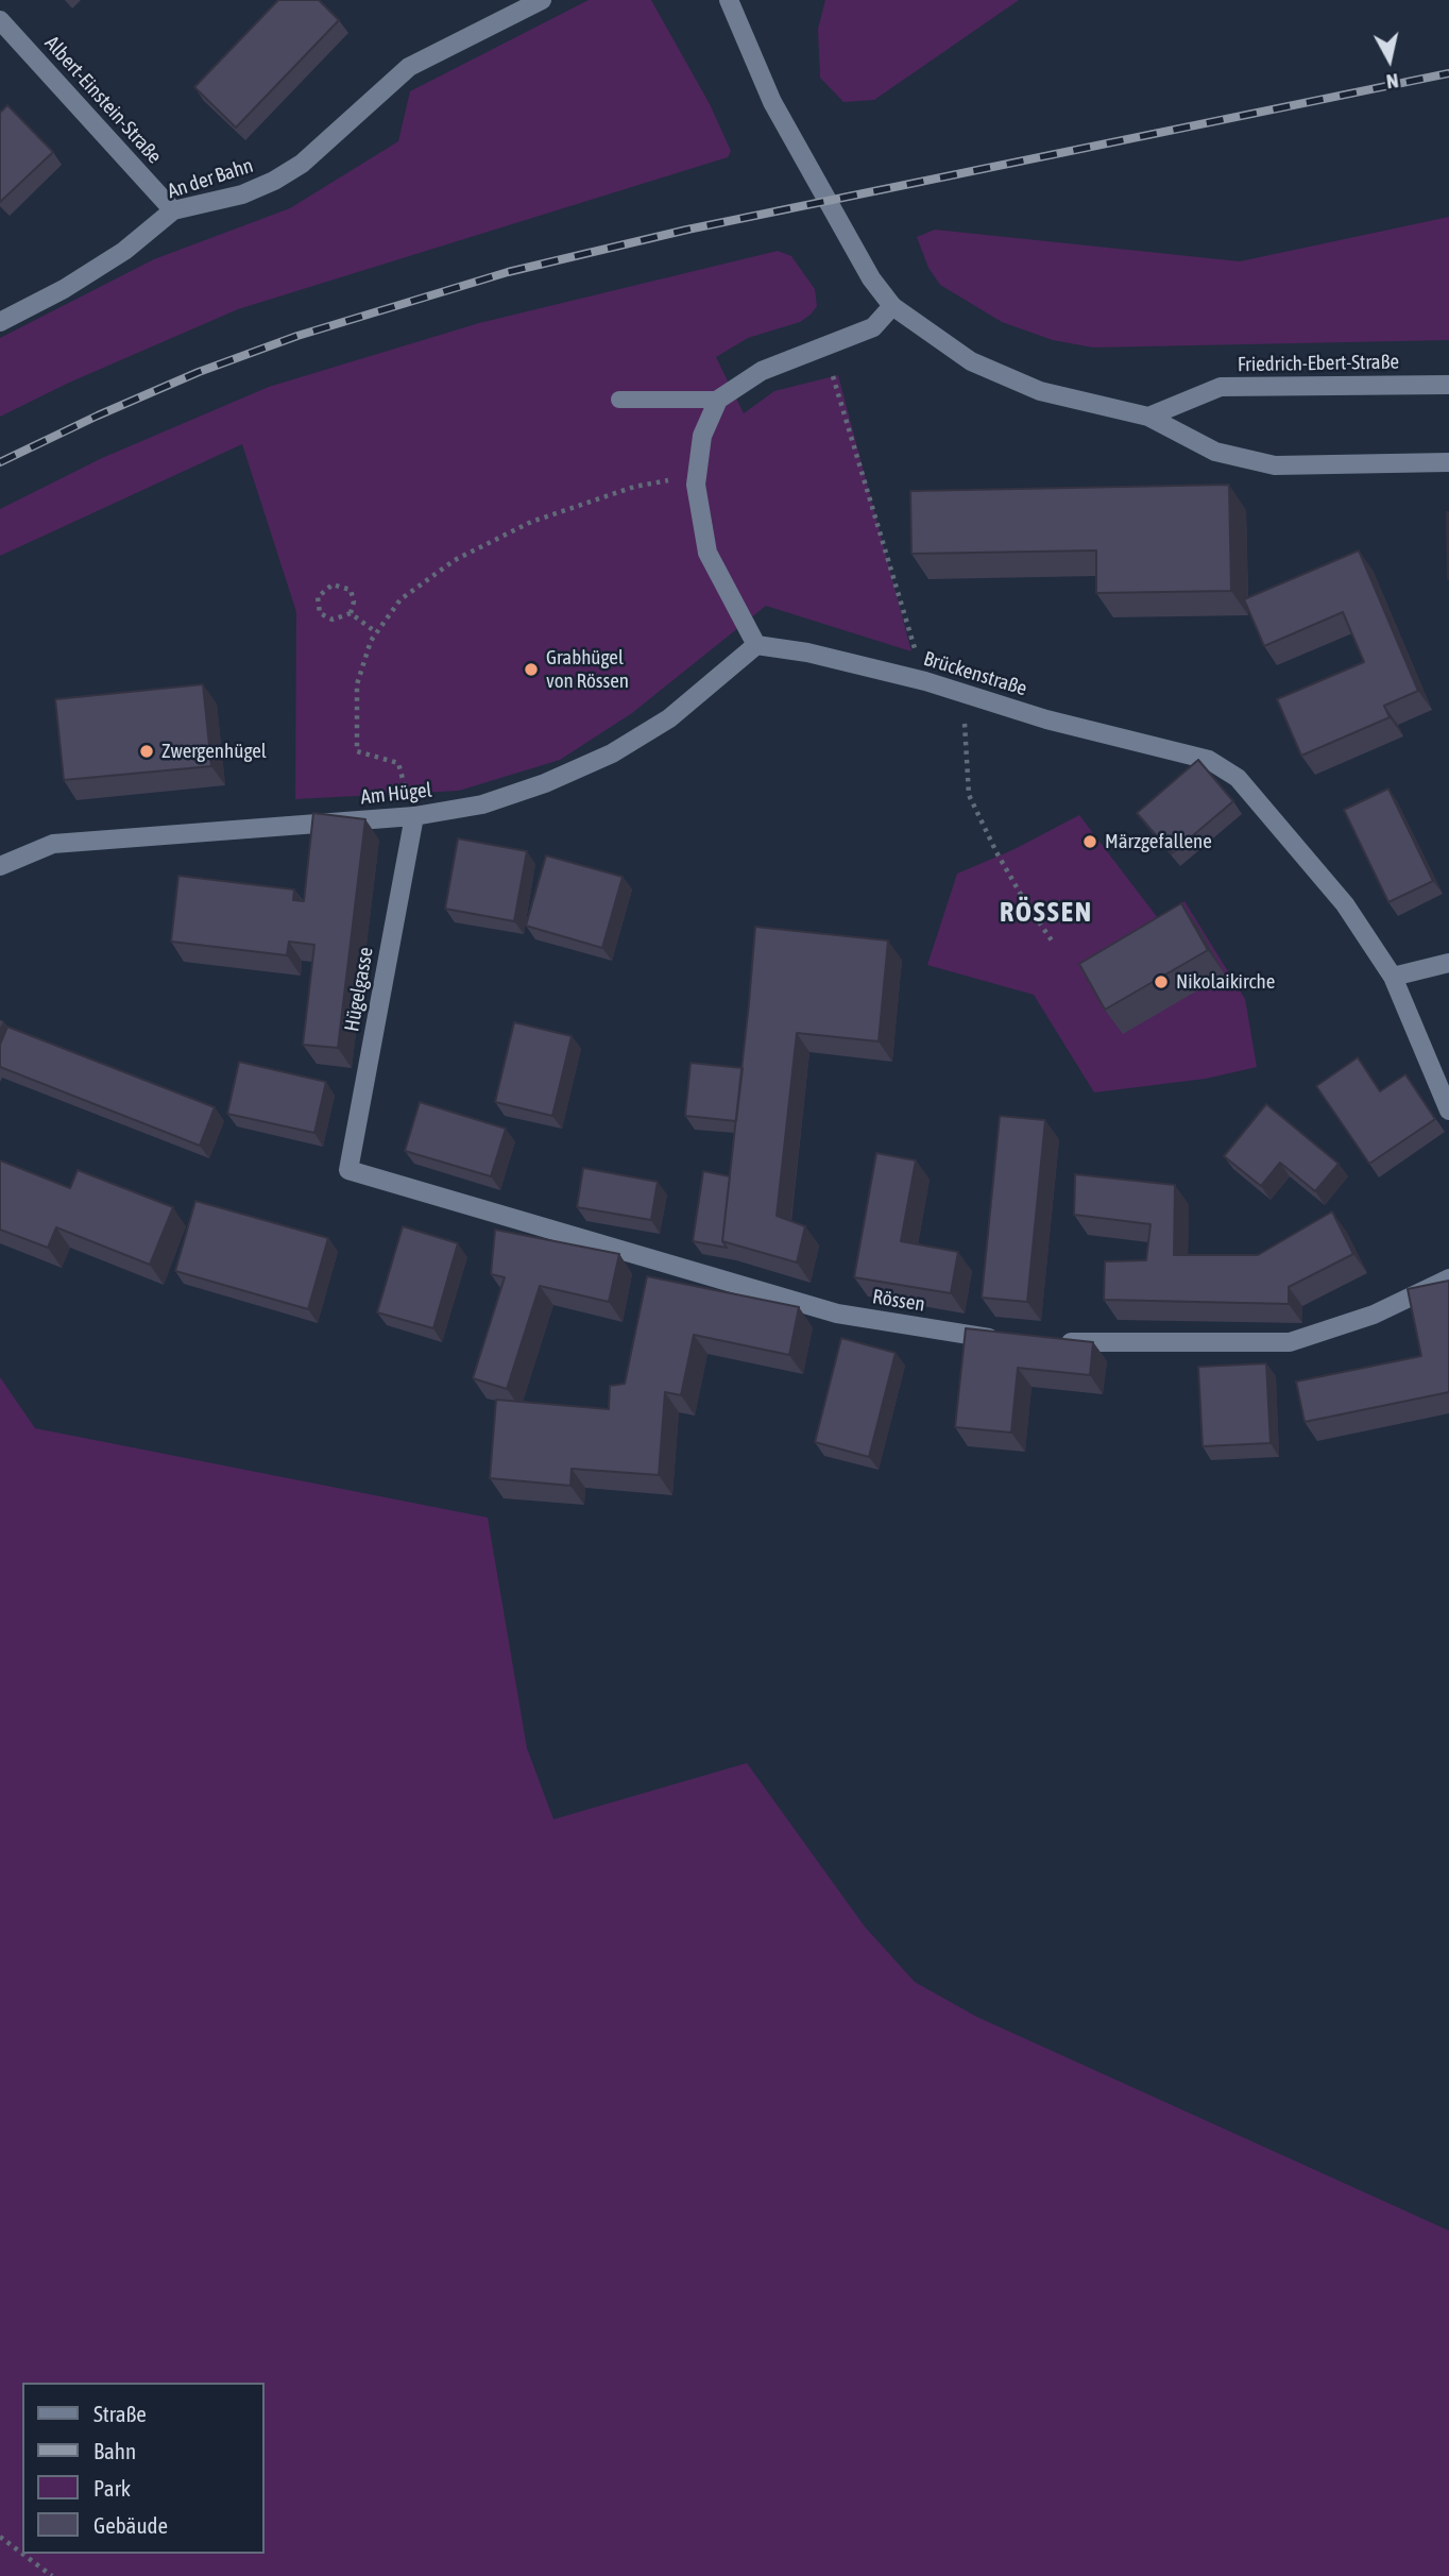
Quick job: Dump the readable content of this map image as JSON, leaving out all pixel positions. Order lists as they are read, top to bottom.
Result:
{
  "streets": {
    "street": [
      "Albert-Einstein-Straße",
      "An der Bahn",
      "Friedrich-Ebert-Straße",
      "Brückenstraße",
      "Am Hügel",
      "Hügelgasse",
      "Rössen"
    ]
  },
  "crossings": [
    ["Albert-Einstein-Straße", "An der Bahn"],
    ["Brückenstraße", "Am Hügel"],
    ["Am Hügel", "Hügelgasse"],
    ["Hügelgasse", "Rössen"]
  ],
  "districts": ["RÖSSEN"],
  "places": [
    "Grabhügel von Rössen",
    "Zwergenhügel",
    "Märzgefallene",
    "Nikolaikirche"
  ],
  "legend": [
    "Straße",
    "Bahn",
    "Park",
    "Gebäude"
  ],
  "north": "bottom"
}
